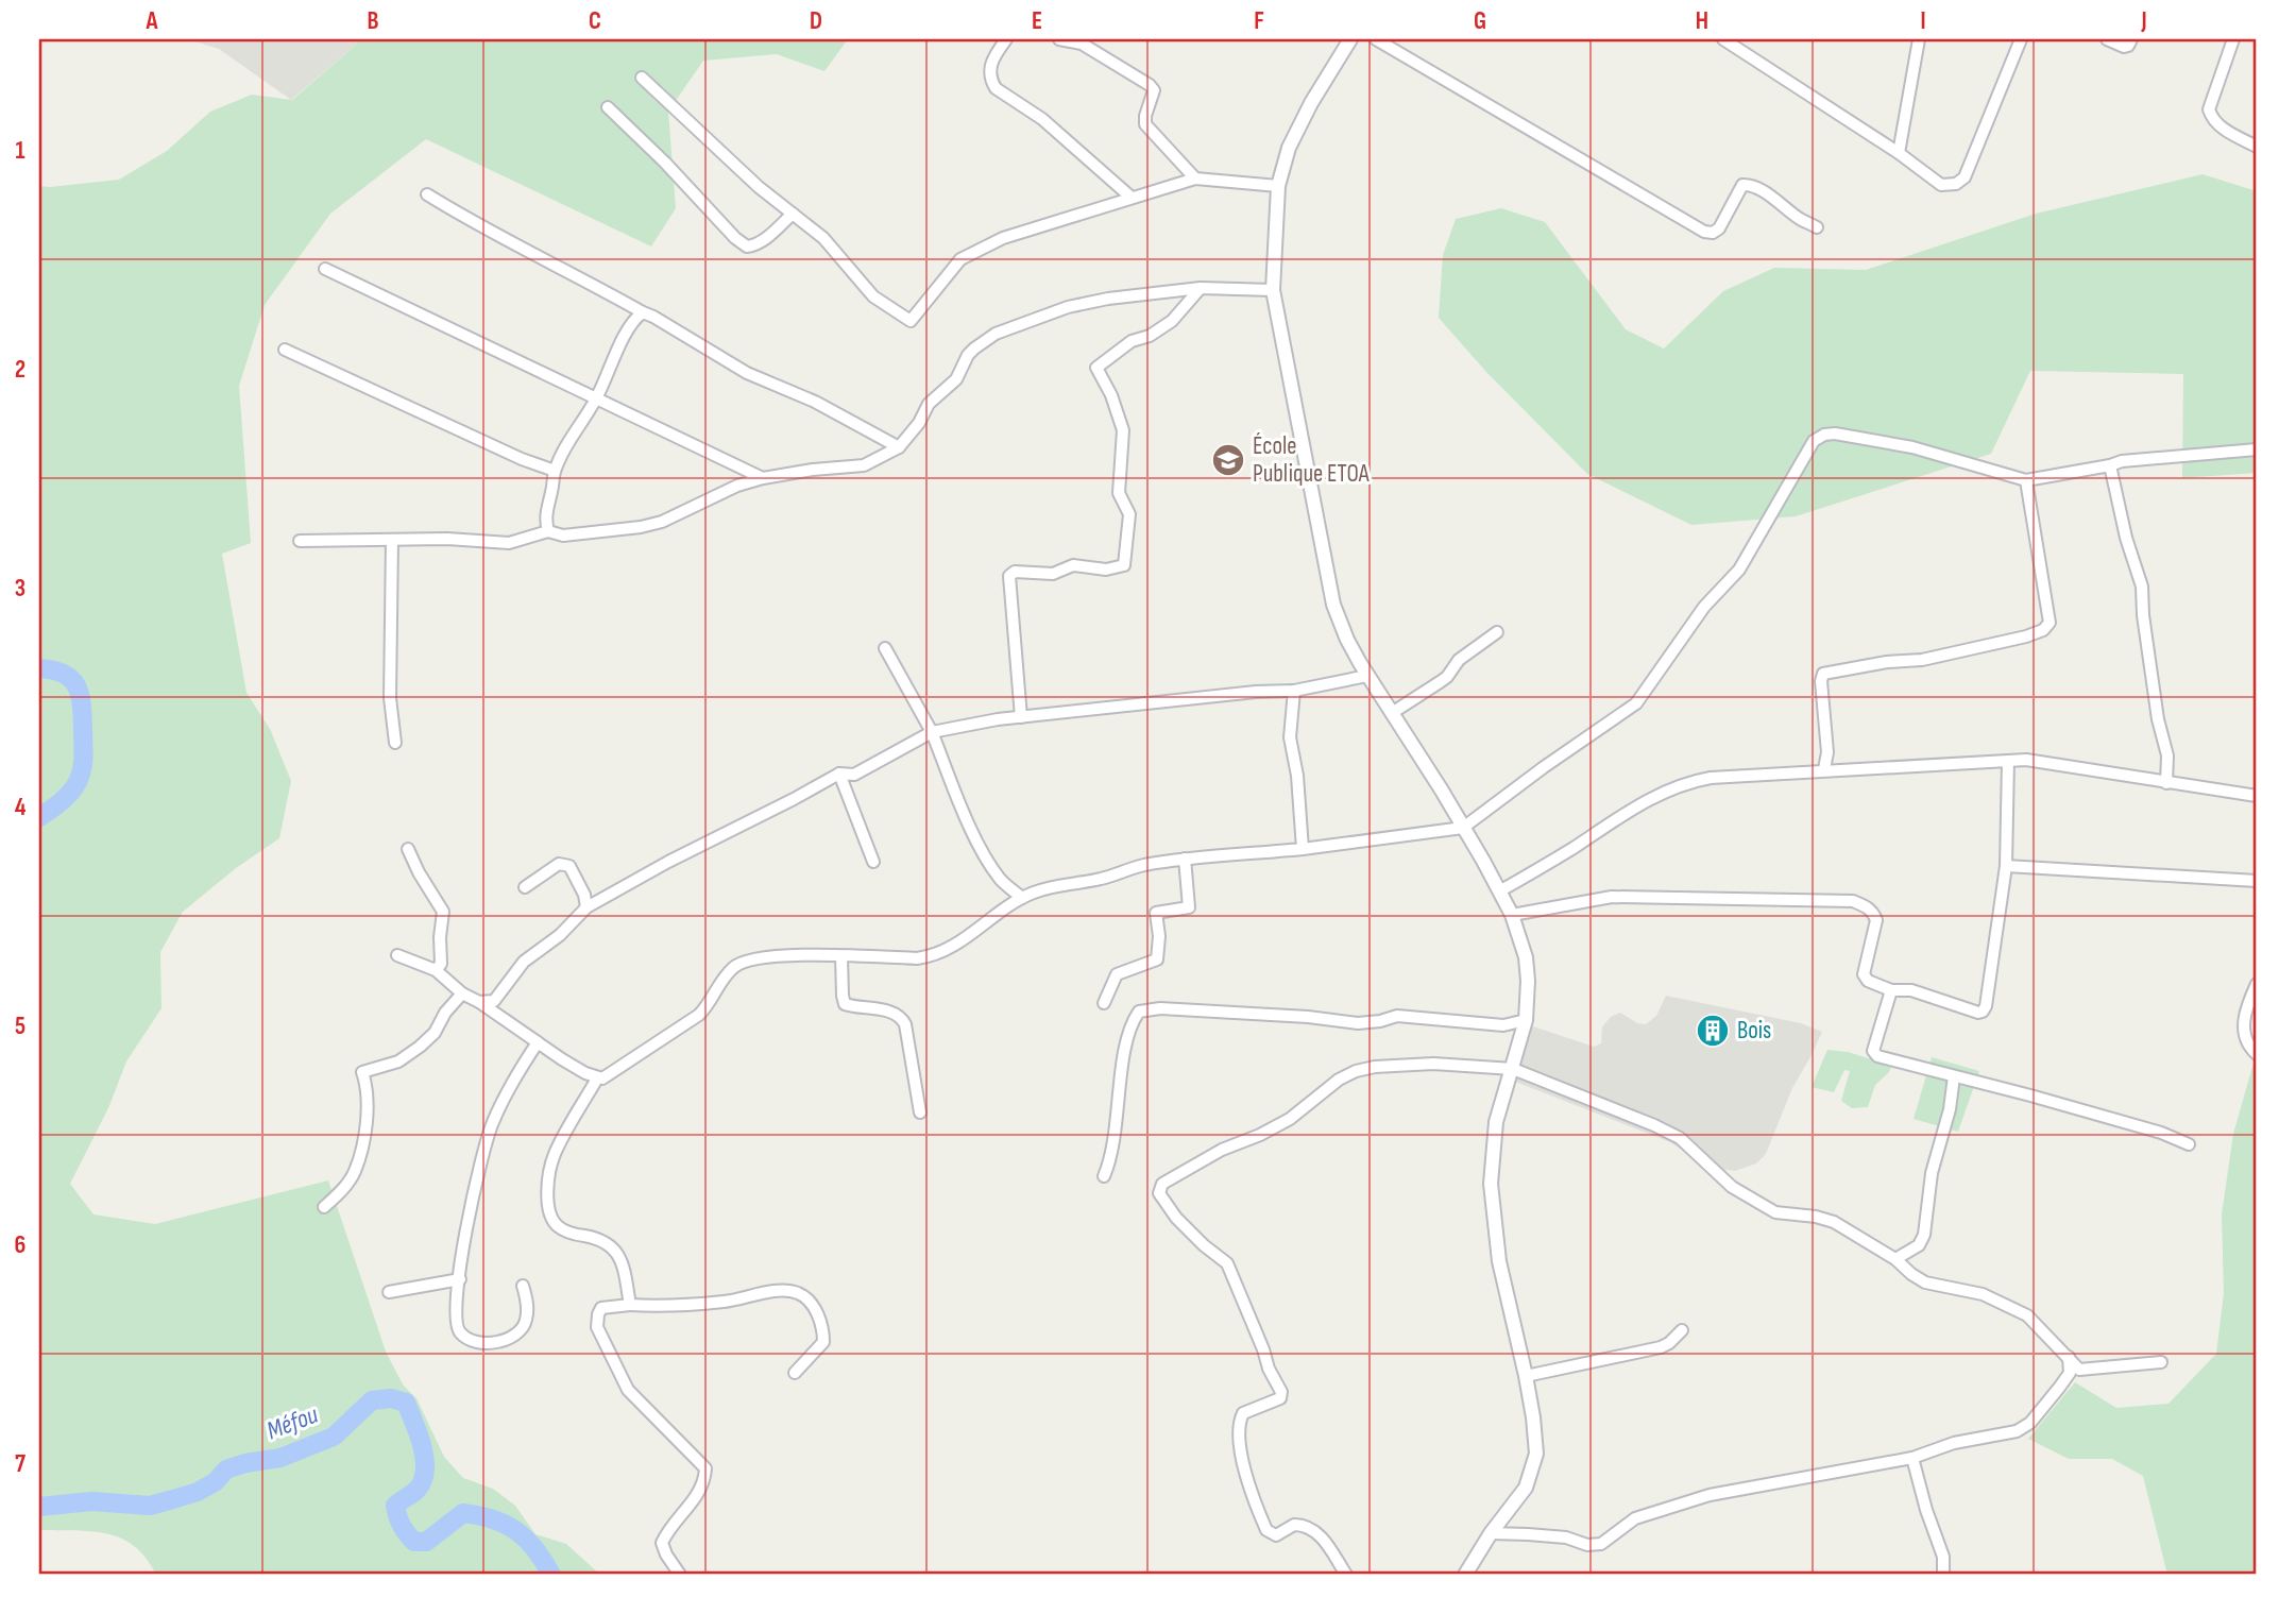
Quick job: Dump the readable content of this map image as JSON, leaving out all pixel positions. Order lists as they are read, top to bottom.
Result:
{
  "water": ["Méfou"],
  "places": {
    "school or university": ["École Publique ETOA"],
    "building": ["Bois"]
  },
  "grid": {
    "columns": [
      "A",
      "B",
      "C",
      "D",
      "E",
      "F",
      "G",
      "H",
      "I",
      "J"
    ],
    "rows": [
      "1",
      "2",
      "3",
      "4",
      "5",
      "6",
      "7"
    ]
  }
}
